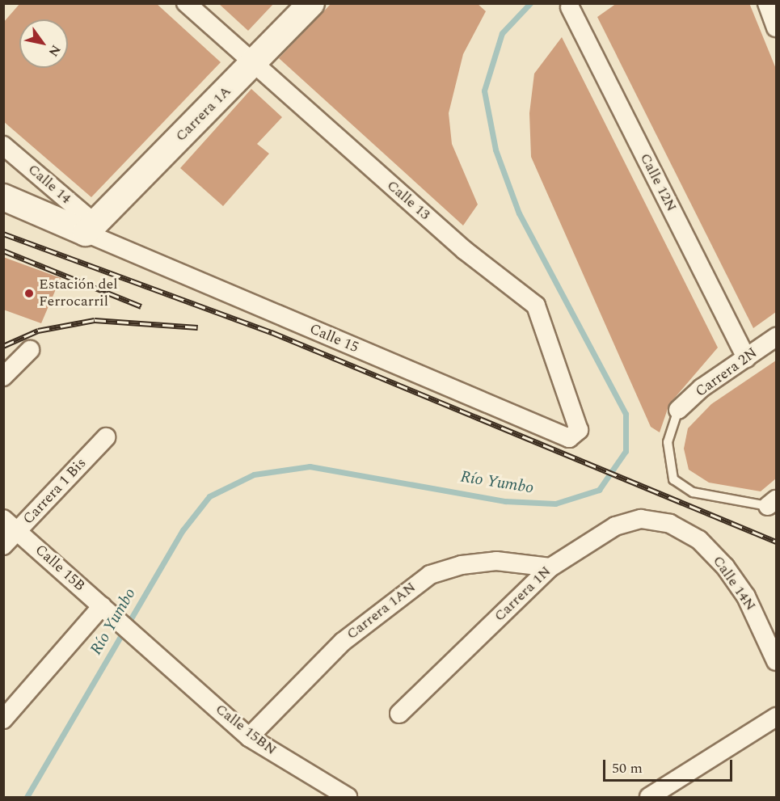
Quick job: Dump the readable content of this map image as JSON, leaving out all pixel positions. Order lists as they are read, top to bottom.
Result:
{
  "streets": {
    "street": [
      "Carrera 1A",
      "Calle 12N",
      "Calle 14",
      "Calle 13",
      "Calle 15",
      "Carrera 2N",
      "Carrera 1 Bis",
      "Calle 15B",
      "Calle 14N",
      "Carrera 1N",
      "Carrera 1AN",
      "Calle 15BN"
    ]
  },
  "crossings": [
    ["Carrera 1A", "Calle 14"],
    ["Carrera 1A", "Calle 13"],
    ["Carrera 1A", "Calle 15"],
    ["Calle 12N", "Carrera 2N"],
    ["Calle 14", "Calle 15"],
    ["Calle 13", "Calle 15"],
    ["Carrera 1 Bis", "Calle 15B"],
    ["Calle 15B", "Calle 15BN"],
    ["Calle 14N", "Carrera 1N"],
    ["Carrera 1N", "Carrera 1AN"],
    ["Carrera 1AN", "Calle 15BN"]
  ],
  "water": ["Río Yumbo"],
  "places": ["Estación del Ferrocarril"],
  "scale_bar": "50 m",
  "north": "bottom right"
}
